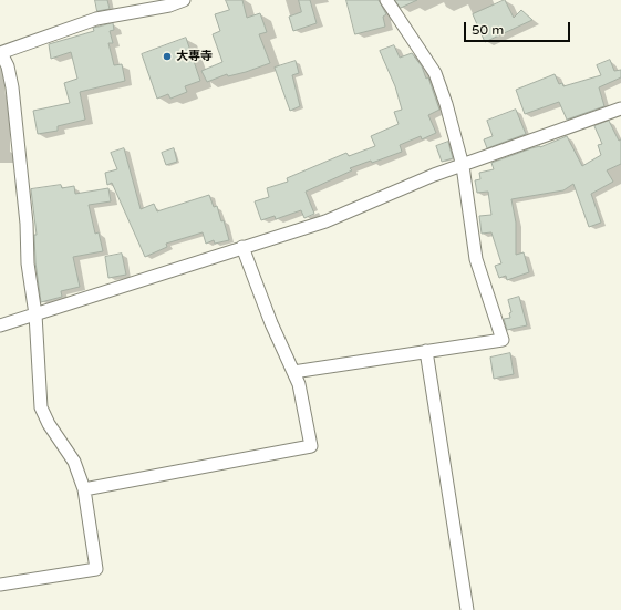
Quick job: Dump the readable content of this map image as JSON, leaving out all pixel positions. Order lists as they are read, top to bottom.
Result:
{
  "places": ["大専寺"],
  "scale_bar": "50 m"
}
